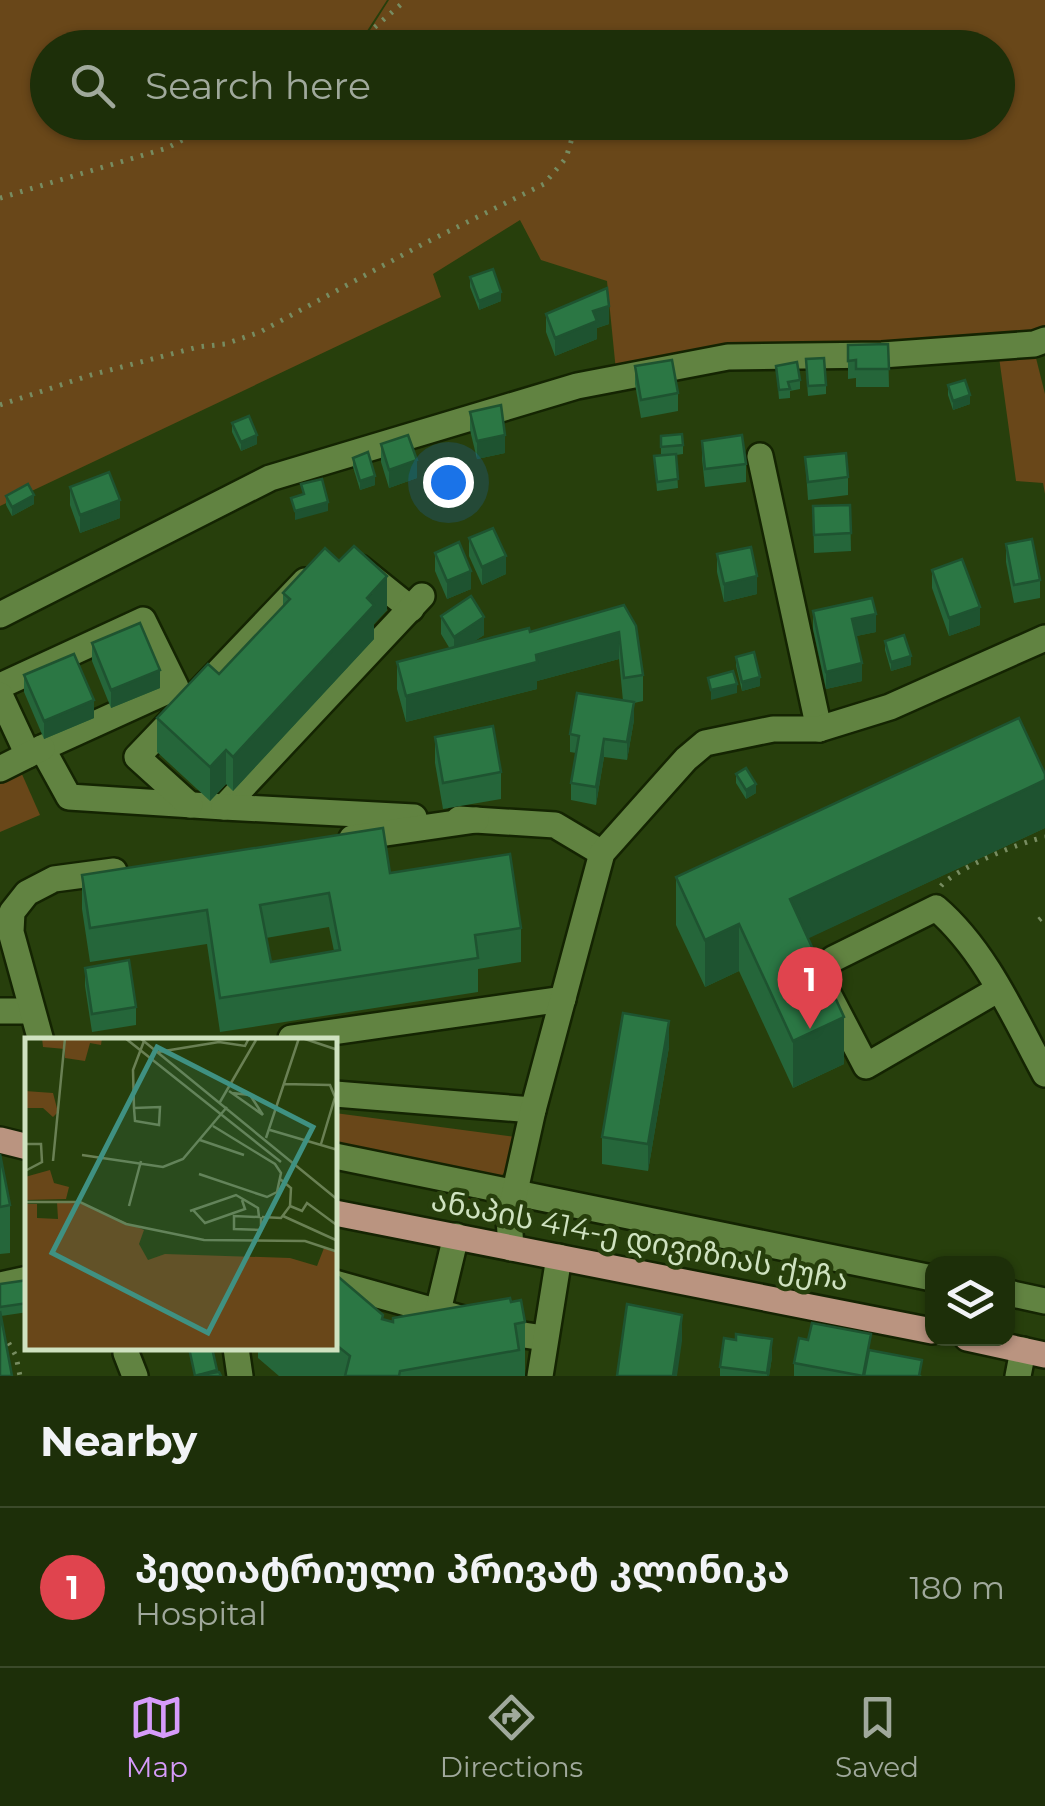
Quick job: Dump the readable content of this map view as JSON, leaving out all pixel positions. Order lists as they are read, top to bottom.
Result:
{
  "streets": {
    "main road": ["ანაპის 414-ე დივიზიას ქუჩა"]
  },
  "page": {
    "search": "Search here",
    "pins": "1",
    "heading": "Nearby",
    "list": [
      {
        "mark": "1",
        "name": "პედიატრიული პრივატ კლინიკა",
        "note": "Hospital",
        "value": "180 m"
      }
    ],
    "nav": ["Map", "Directions", "Saved"]
  }
}
